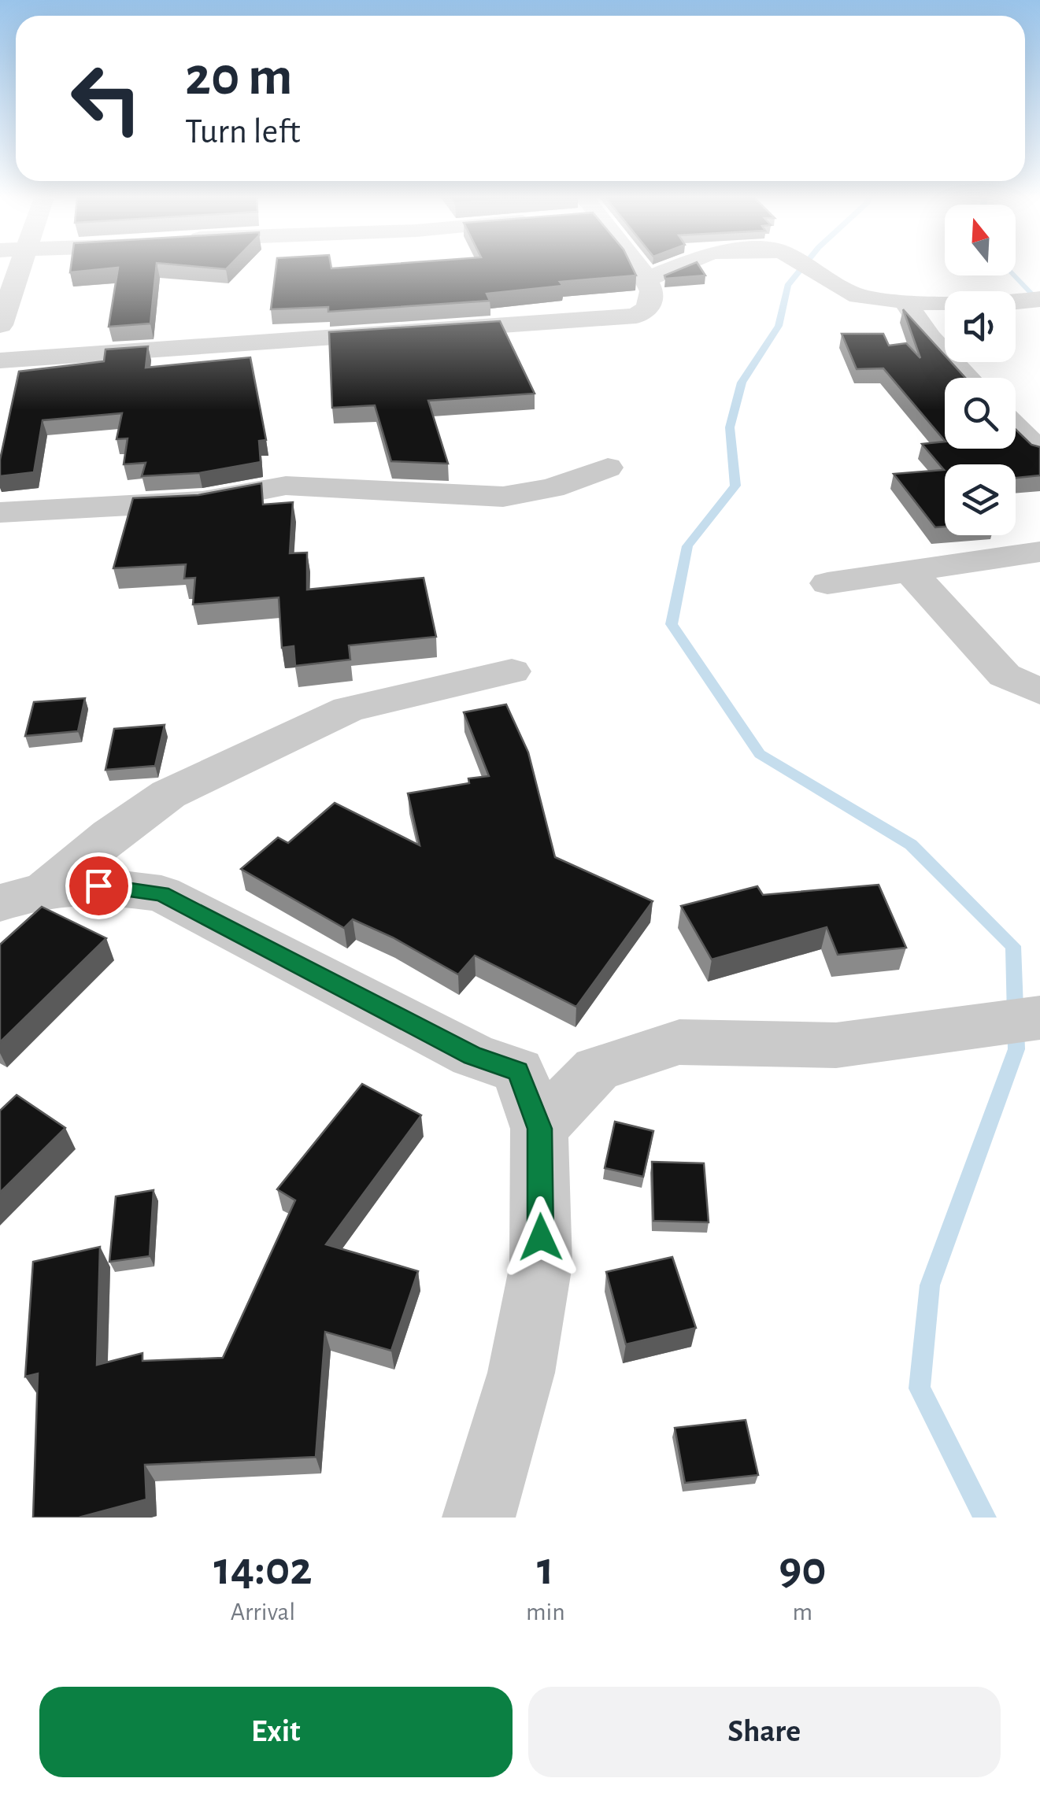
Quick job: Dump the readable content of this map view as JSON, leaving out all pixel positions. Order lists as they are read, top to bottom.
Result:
{
  "north": "top",
  "page": {
    "turn": ["20 m", "Turn left"],
    "eta": [
      "14:02",
      "Arrival",
      "1",
      "min",
      "90",
      "m"
    ],
    "buttons": ["Exit", "Share"]
  }
}
